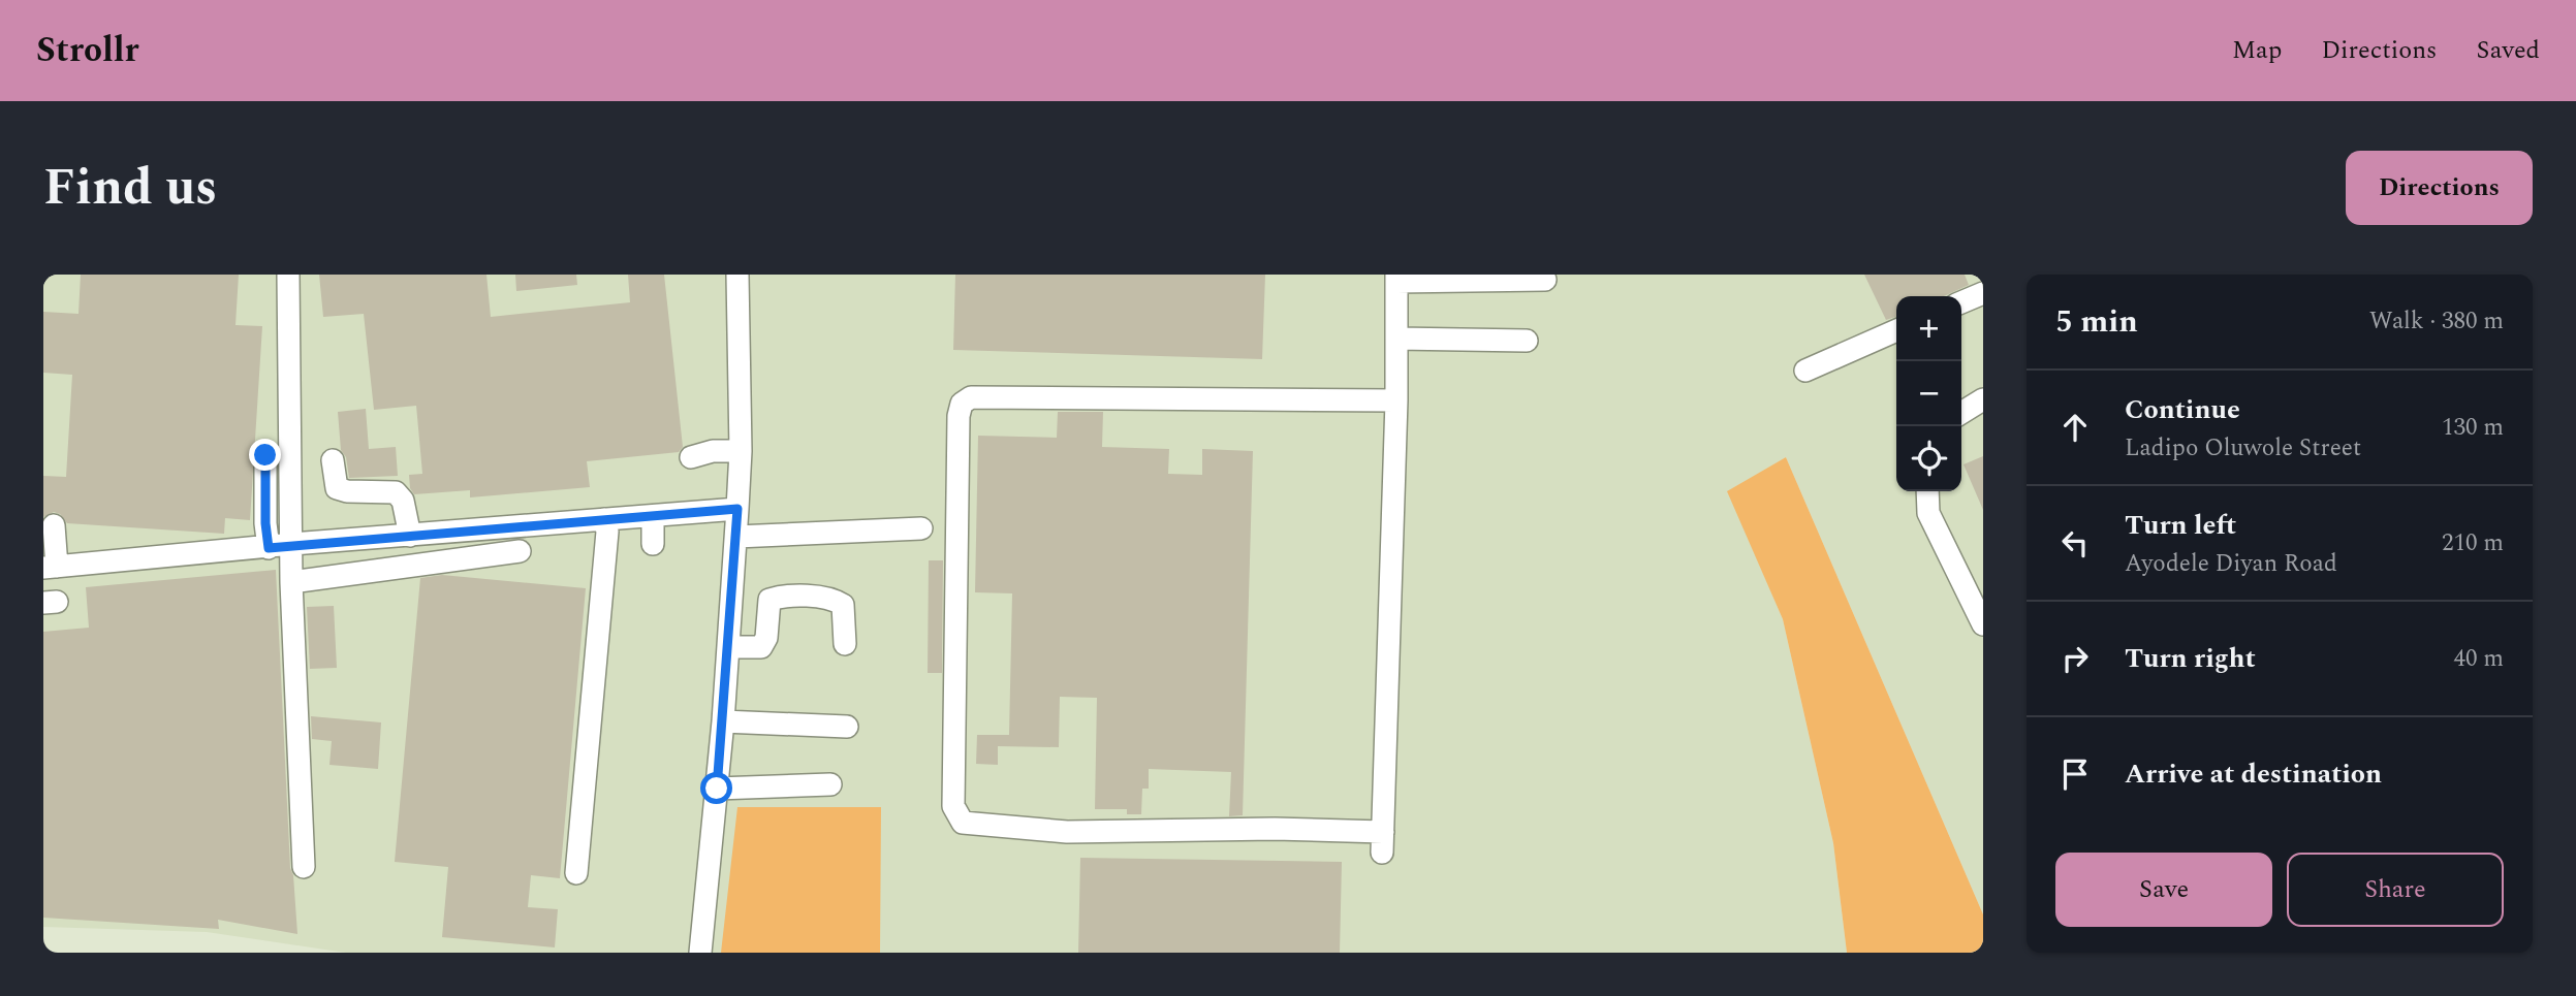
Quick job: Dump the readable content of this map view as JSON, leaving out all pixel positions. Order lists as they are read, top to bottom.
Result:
{
  "page": {
    "header": "Strollr",
    "nav": ["Map", "Directions", "Saved"],
    "title": "Find us",
    "buttons": [
      "Directions",
      ["Save", "Share"]
    ],
    "heading": ["5 min", "Walk · 380 m"],
    "map_buttons": ["+", "−"],
    "list": [
      ["Continue", "Ladipo Oluwole Street", "130 m"],
      ["Turn left", "Ayodele Diyan Road", "210 m"],
      ["Turn right", "40 m"],
      "Arrive at destination"
    ]
  }
}
